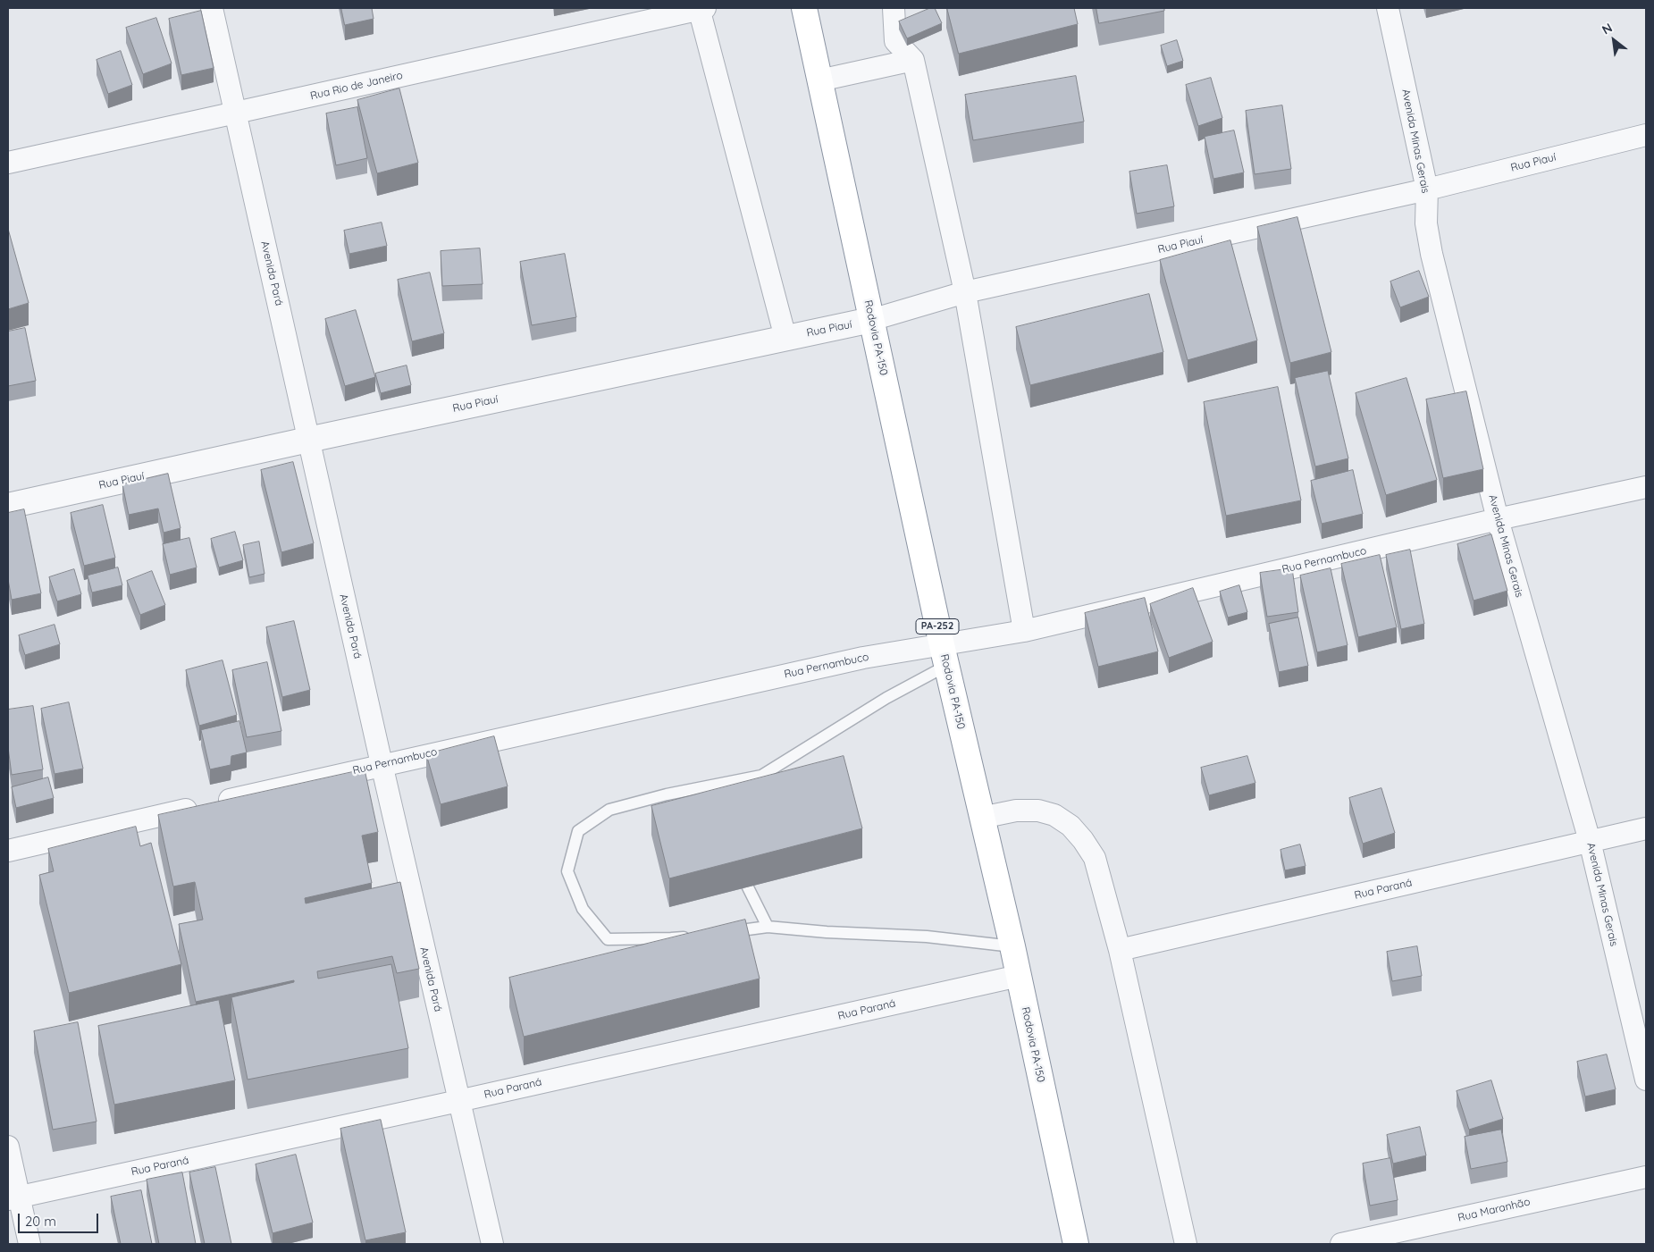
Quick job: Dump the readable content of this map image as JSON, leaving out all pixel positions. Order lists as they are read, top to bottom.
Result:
{
  "streets": {
    "highway": ["Rodovia PA-150", "PA-252"],
    "street": [
      "Rua Rio de Janeiro",
      "Avenida Minas Gerais",
      "Rua Piauí",
      "Avenida Pará",
      "Rua Pernambuco",
      "Rua Paraná",
      "Rua Maranhão"
    ]
  },
  "crossings": [
    ["Rua Rio de Janeiro", "Avenida Pará"],
    ["Avenida Minas Gerais", "Rua Piauí"],
    ["Avenida Minas Gerais", "Rua Pernambuco"],
    ["Avenida Minas Gerais", "Rua Paraná"],
    ["Rua Piauí", "Avenida Pará"],
    ["Rua Piauí", "Rodovia PA-150"],
    ["Avenida Pará", "Rua Pernambuco"],
    ["Avenida Pará", "Rua Paraná"],
    ["Rodovia PA-150", "Rua Pernambuco"],
    ["Rodovia PA-150", "Rua Paraná"]
  ],
  "scale_bar": "20 m",
  "north": "top left"
}
